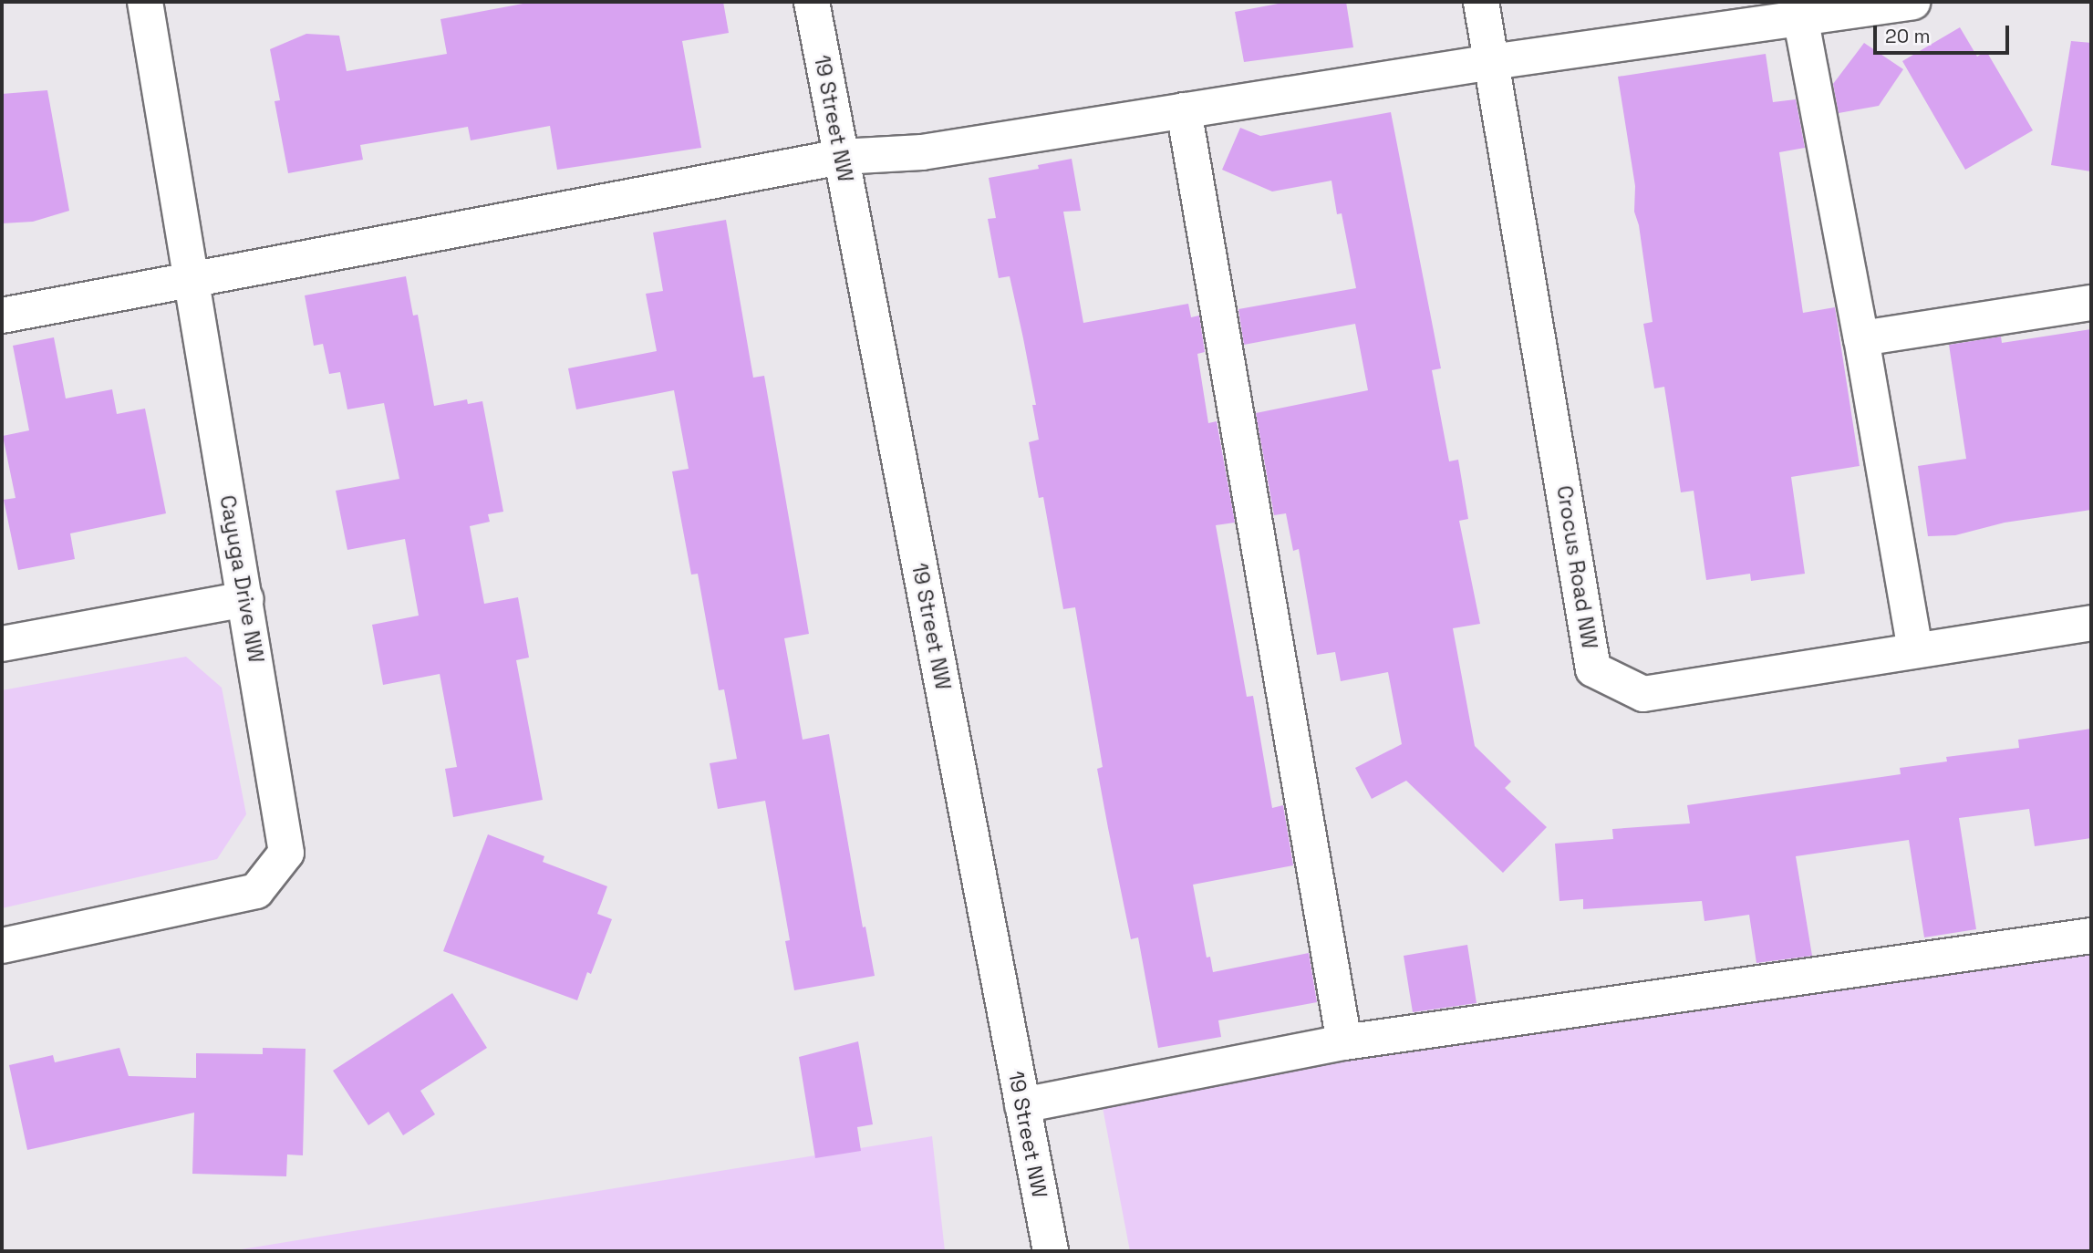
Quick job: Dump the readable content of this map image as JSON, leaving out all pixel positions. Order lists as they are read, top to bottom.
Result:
{
  "streets": {
    "street": ["19 Street NW", "Crocus Road NW", "Cayuga Drive NW"]
  },
  "scale_bar": "20 m"
}
